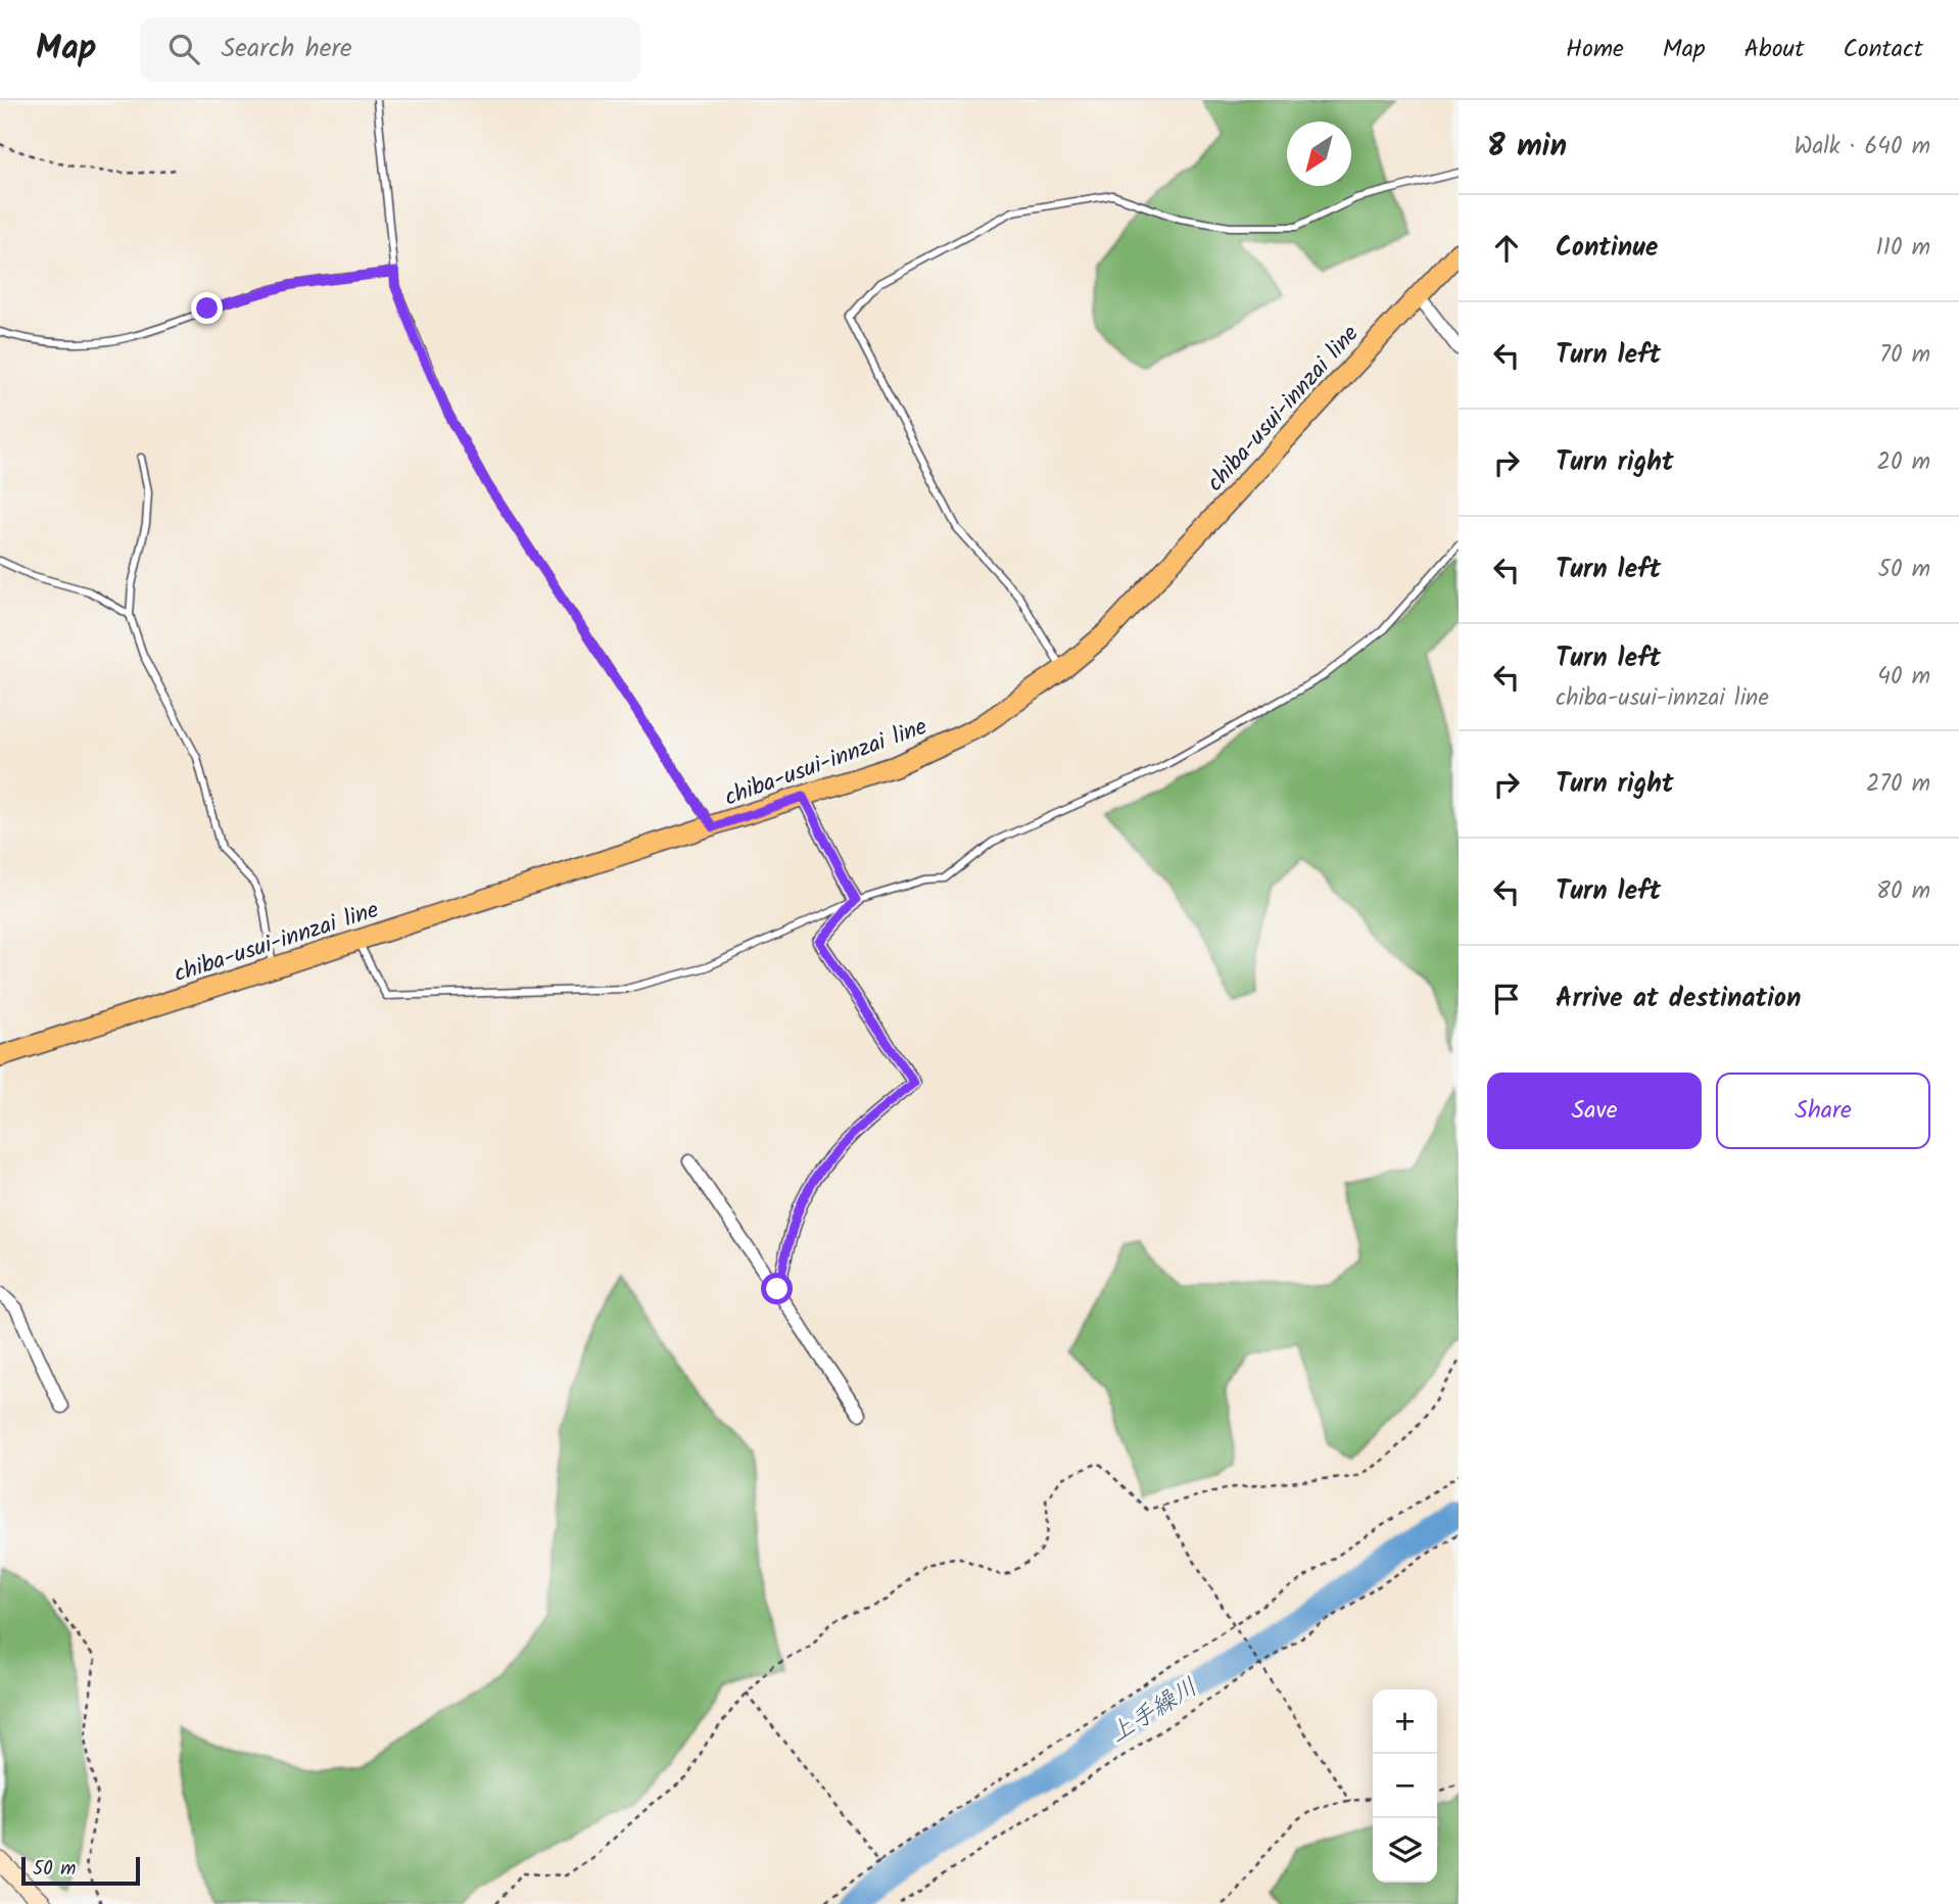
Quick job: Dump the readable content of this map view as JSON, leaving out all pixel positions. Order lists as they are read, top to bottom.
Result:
{
  "streets": {
    "main road": ["chiba-usui-innzai line"]
  },
  "water": ["上手繰川"],
  "scale_bar": "50 m",
  "north": "bottom left",
  "page": {
    "header": "Map",
    "search": "Search here",
    "nav": [
      "Home",
      "Map",
      "About",
      "Contact"
    ],
    "heading": ["8 min", "Walk · 640 m"],
    "list": [
      ["Continue", "110 m"],
      ["Turn left", "70 m"],
      ["Turn right", "20 m"],
      ["Turn left", "50 m"],
      ["Turn left", "chiba-usui-innzai line", "40 m"],
      ["Turn right", "270 m"],
      ["Turn left", "80 m"],
      "Arrive at destination"
    ],
    "buttons": ["Save", "Share"],
    "map_buttons": ["+", "−"],
    "scale": "50 m"
  }
}
